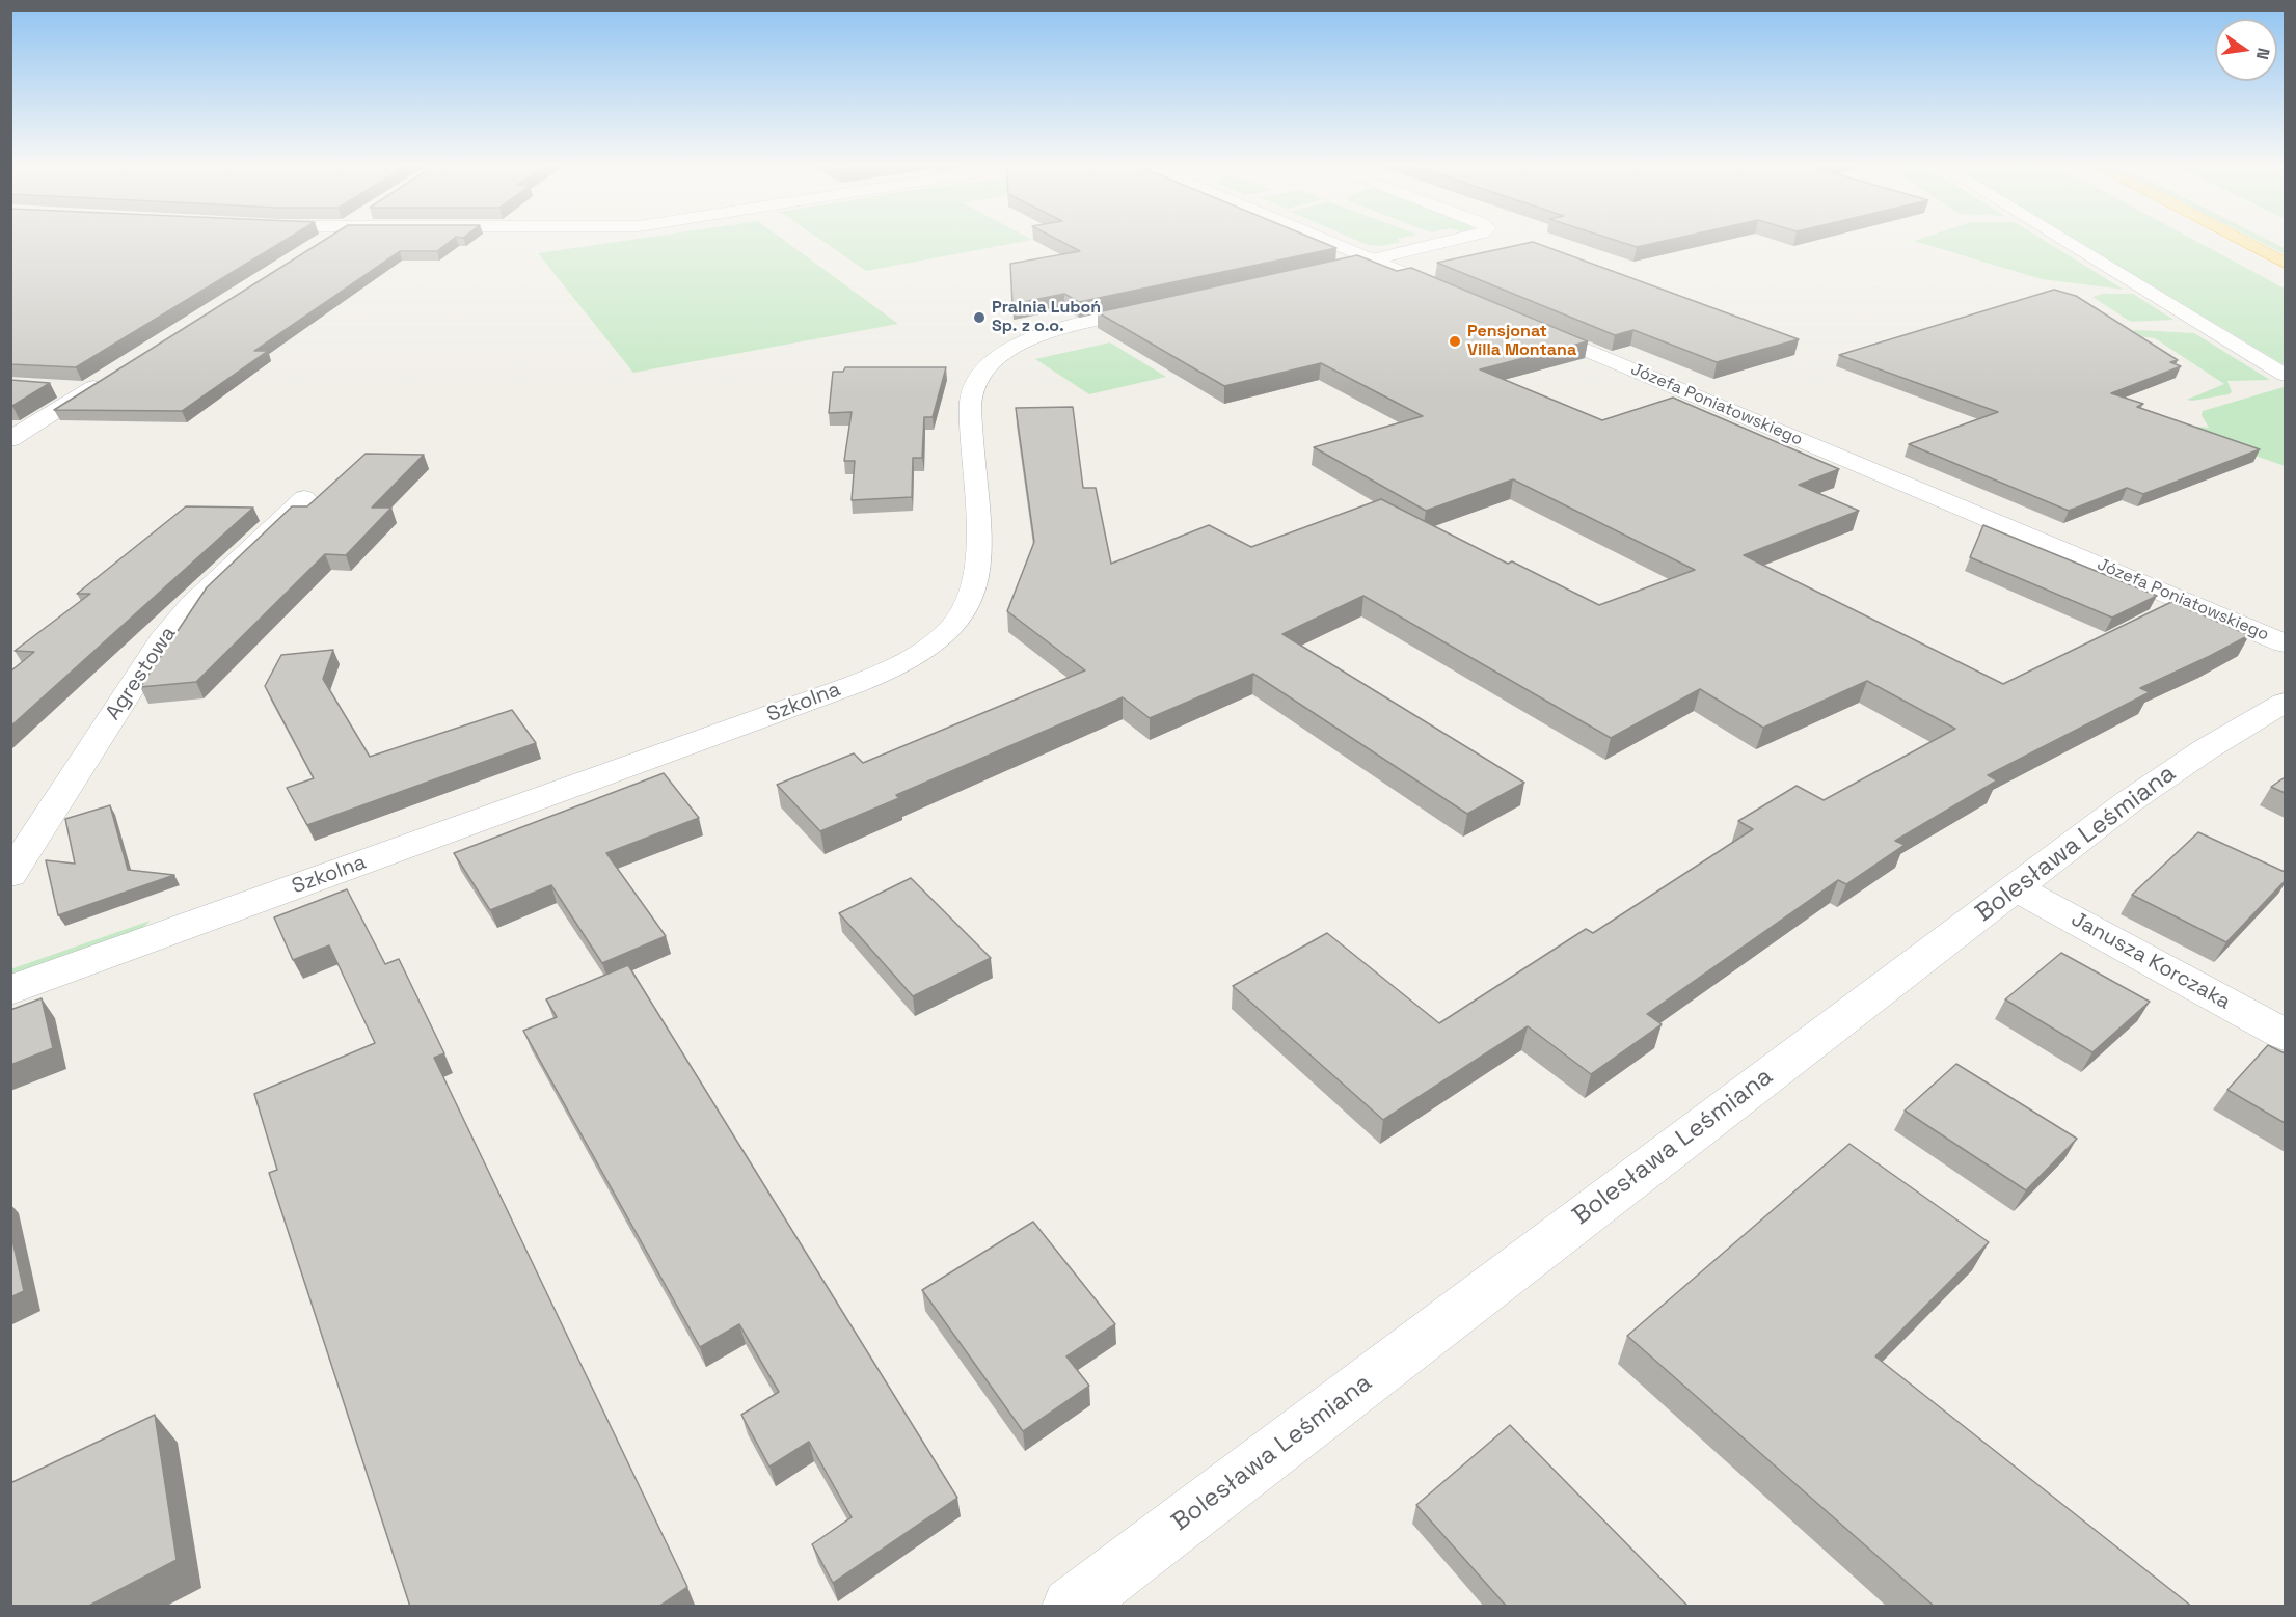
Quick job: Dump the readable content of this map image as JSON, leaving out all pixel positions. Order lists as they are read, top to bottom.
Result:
{
  "streets": {
    "street": [
      "Józefa Poniatowskiego",
      "Agrestowa",
      "Szkolna",
      "Bolesława Leśmiana",
      "Janusza Korczaka"
    ]
  },
  "crossings": [
    ["Bolesława Leśmiana", "Janusza Korczaka"]
  ],
  "places": ["Pralnia Luboń Sp. z o.o.", "Pensjonat Villa Montana"],
  "north": "right"
}
